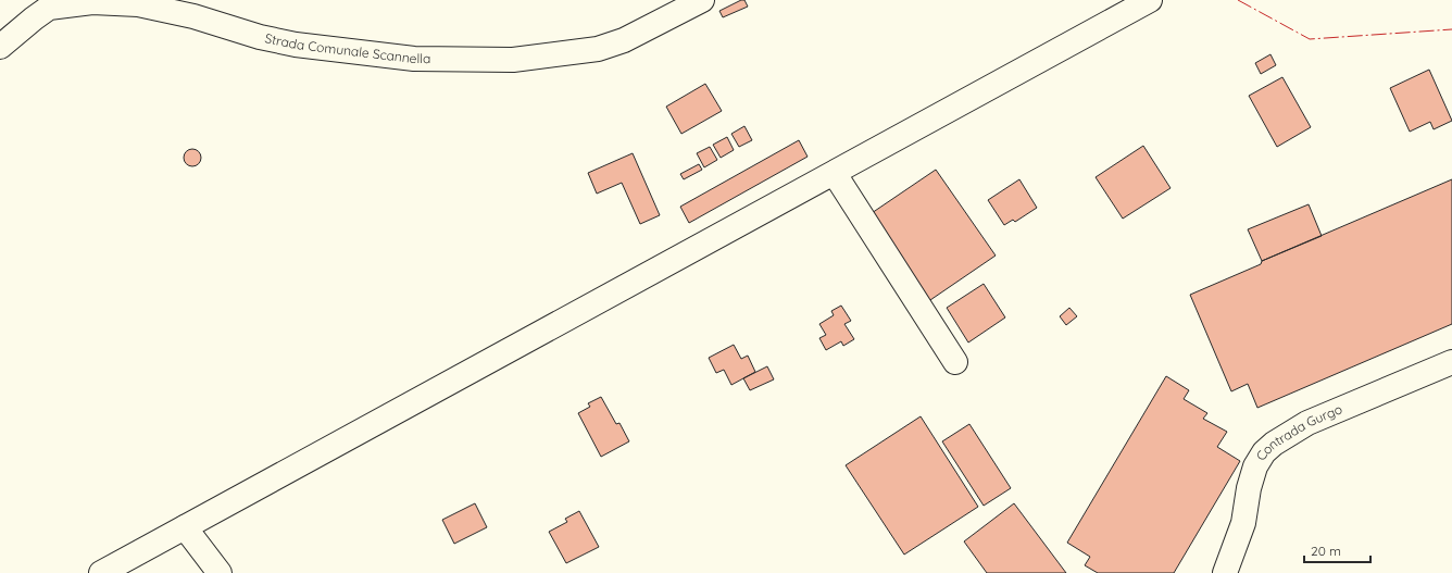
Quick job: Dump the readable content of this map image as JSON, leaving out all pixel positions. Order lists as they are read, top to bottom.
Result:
{
  "streets": {
    "street": ["Strada Comunale Scannella", "Contrada Gurgo"]
  },
  "scale_bar": "20 m"
}
